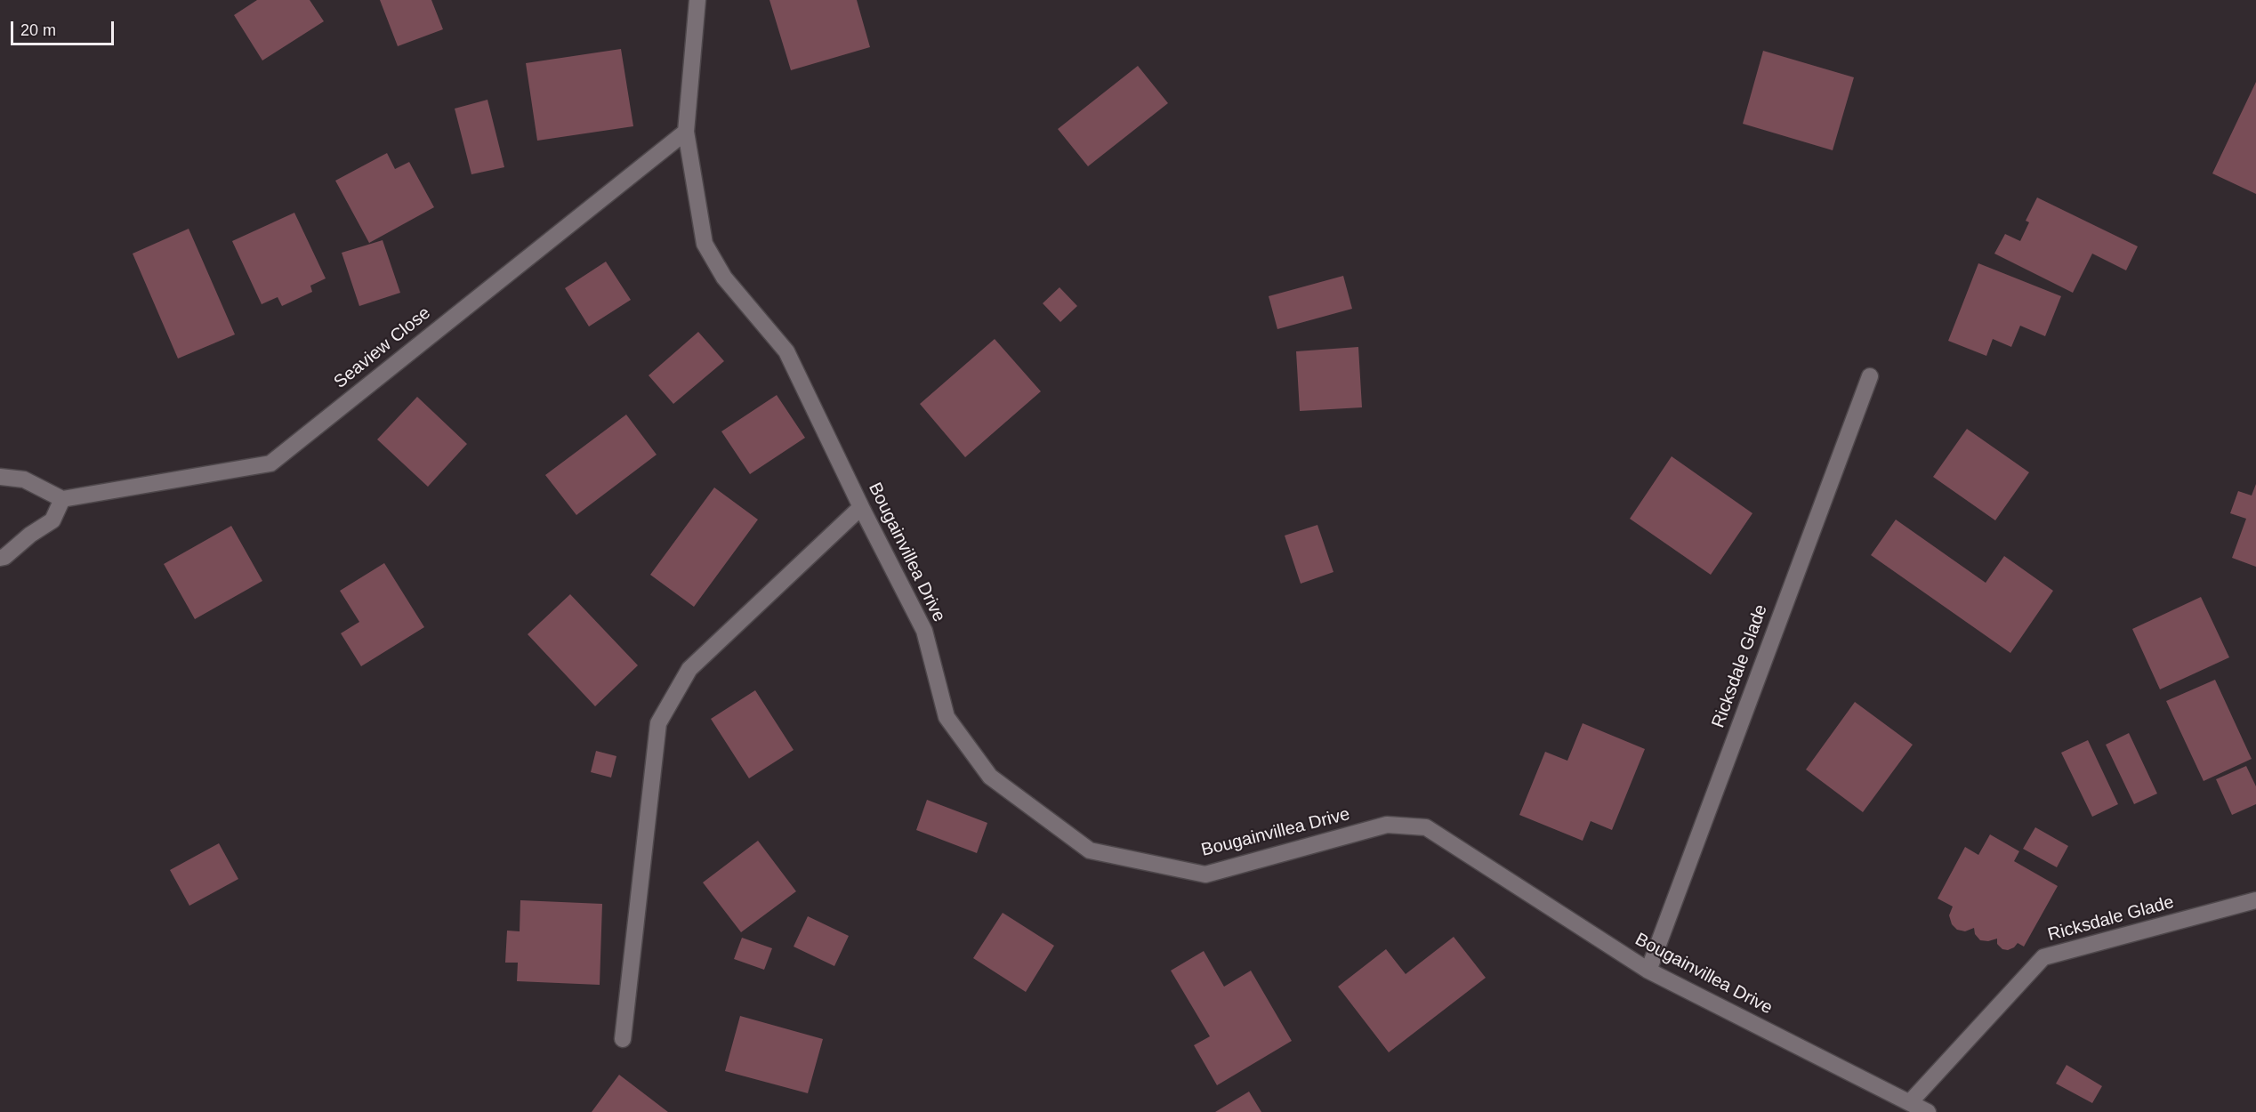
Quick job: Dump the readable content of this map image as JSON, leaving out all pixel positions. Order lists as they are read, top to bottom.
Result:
{
  "streets": {
    "street": ["Seaview Close", "Bougainvillea Drive", "Ricksdale Glade"]
  },
  "crossings": [
    ["Seaview Close", "Bougainvillea Drive"],
    ["Bougainvillea Drive", "Ricksdale Glade"]
  ],
  "scale_bar": "20 m"
}
